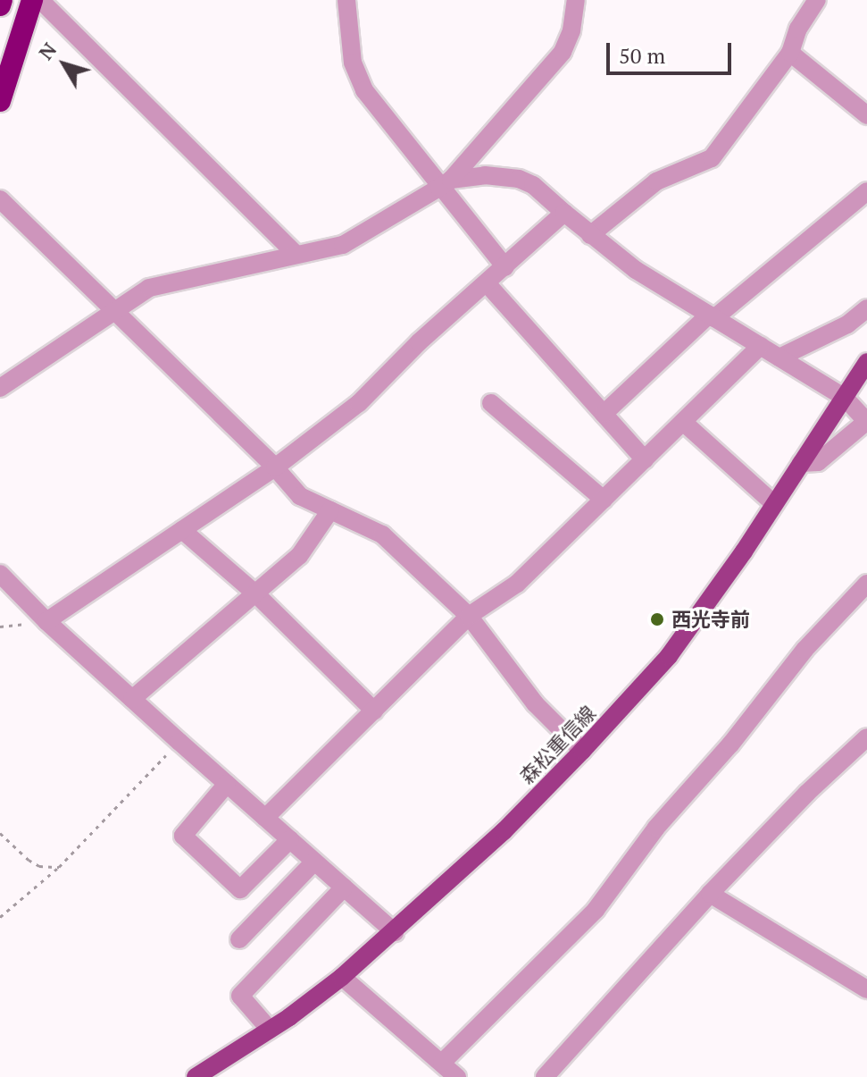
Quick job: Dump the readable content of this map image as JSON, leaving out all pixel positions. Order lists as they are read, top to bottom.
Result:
{
  "streets": {
    "main road": ["森松重信線"]
  },
  "places": ["西光寺前"],
  "scale_bar": "50 m",
  "north": "top left"
}
